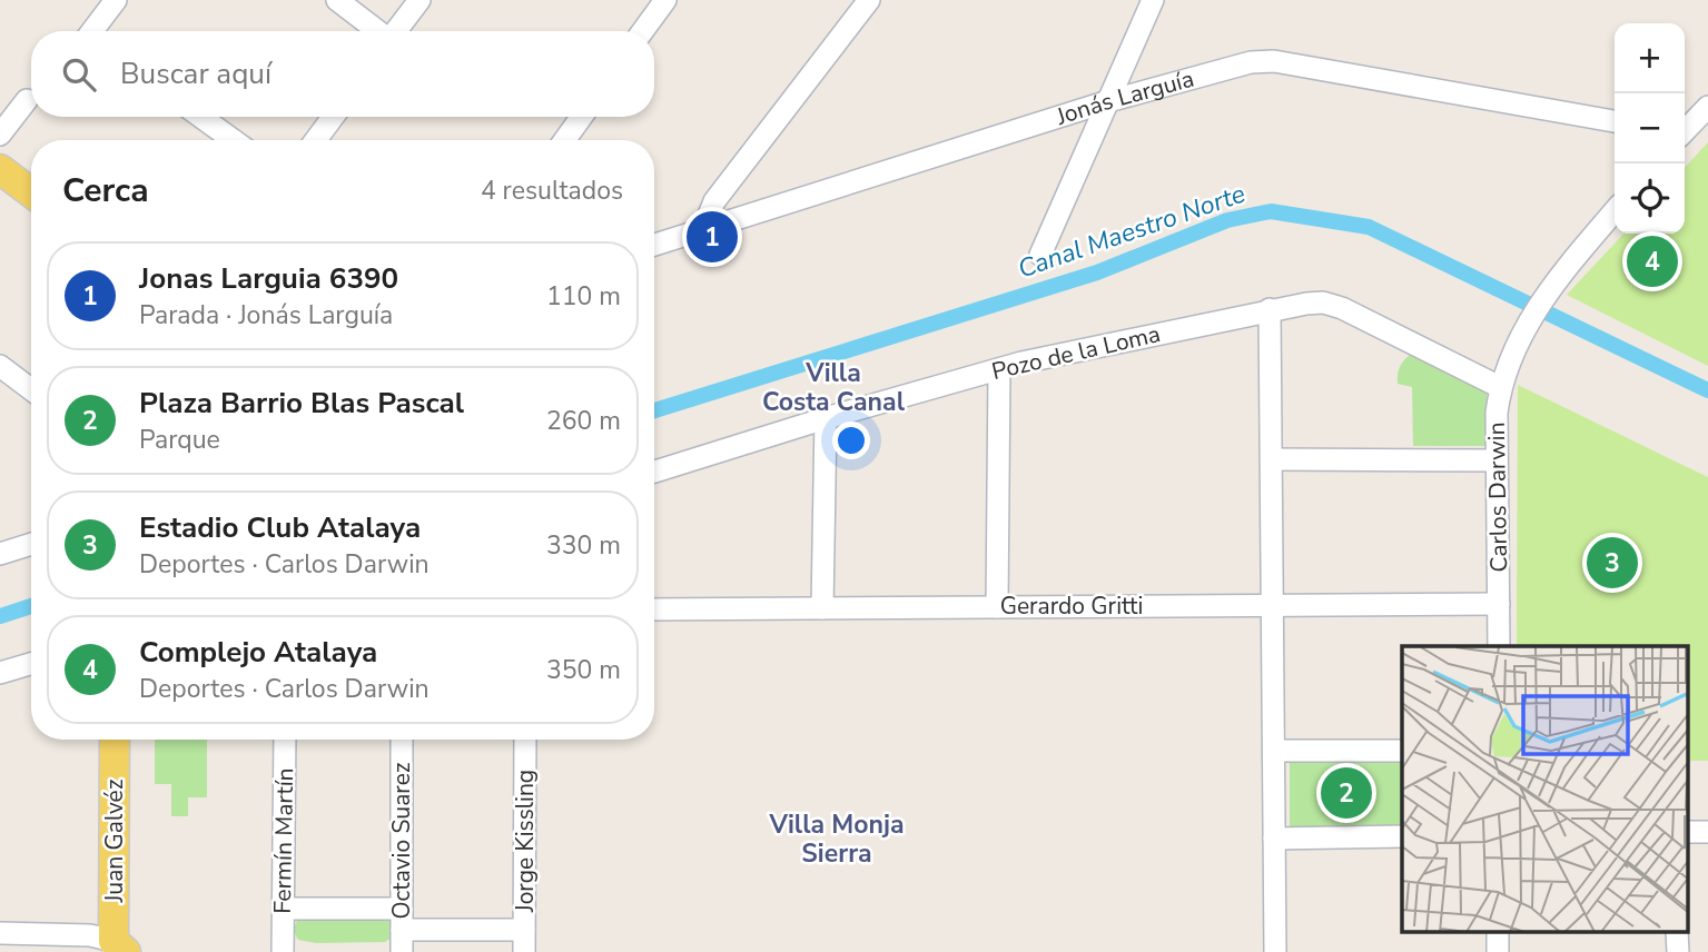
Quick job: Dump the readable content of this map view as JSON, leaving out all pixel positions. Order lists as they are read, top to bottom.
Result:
{
  "streets": {
    "main road": ["Juan Galvéz"],
    "street": [
      "Jonás Larguía",
      "Pozo de la Loma",
      "Carlos Darwin",
      "Gerardo Gritti",
      "Fermín Martín",
      "Octavio Suarez",
      "Jorge Kissling"
    ]
  },
  "crossings": [
    ["Pozo de la Loma", "Carlos Darwin"],
    ["Carlos Darwin", "Gerardo Gritti"]
  ],
  "districts": ["Villa Costa Canal", "Villa Monja Sierra"],
  "water": ["Canal Maestro Norte"],
  "page": {
    "map_buttons": ["+", "−"],
    "search": "Buscar aquí",
    "heading": ["Cerca", "4 resultados"],
    "pins": [
      "1",
      "4",
      "3",
      "2"
    ],
    "list": [
      {
        "mark": "1",
        "name": "Jonas Larguia 6390",
        "note": "Parada · Jonás Larguía",
        "value": "110 m"
      },
      {
        "mark": "2",
        "name": "Plaza Barrio Blas Pascal",
        "note": "Parque",
        "value": "260 m"
      },
      {
        "mark": "3",
        "name": "Estadio Club Atalaya",
        "note": "Deportes · Carlos Darwin",
        "value": "330 m"
      },
      {
        "mark": "4",
        "name": "Complejo Atalaya",
        "note": "Deportes · Carlos Darwin",
        "value": "350 m"
      }
    ]
  }
}
